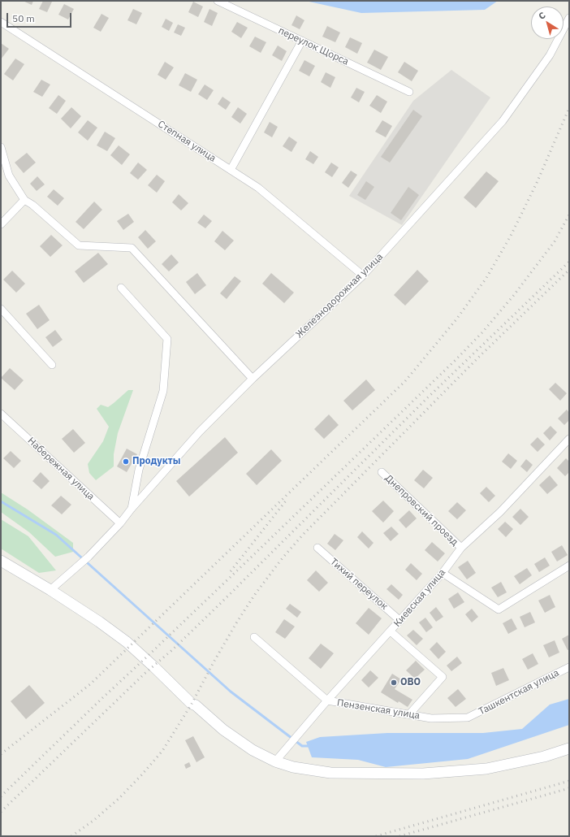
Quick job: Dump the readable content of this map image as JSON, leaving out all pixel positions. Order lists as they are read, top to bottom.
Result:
{
  "streets": {
    "street": [
      "переулок Щорса",
      "Степная улица",
      "Железнодорожная улица",
      "Набережная улица",
      "Днепровский проезд",
      "Тихий переулок",
      "Киевская улица",
      "Ташкентская улица",
      "Пензенская улица"
    ]
  },
  "crossings": [
    ["Степная улица", "Железнодорожная улица"],
    ["Железнодорожная улица", "Набережная улица"],
    ["Днепровский проезд", "Киевская улица"],
    ["Тихий переулок", "Киевская улица"],
    ["Киевская улица", "Пензенская улица"],
    ["Ташкентская улица", "Пензенская улица"]
  ],
  "places": ["Продукты", "ОВО"],
  "scale_bar": "50 m",
  "north": "top left"
}
